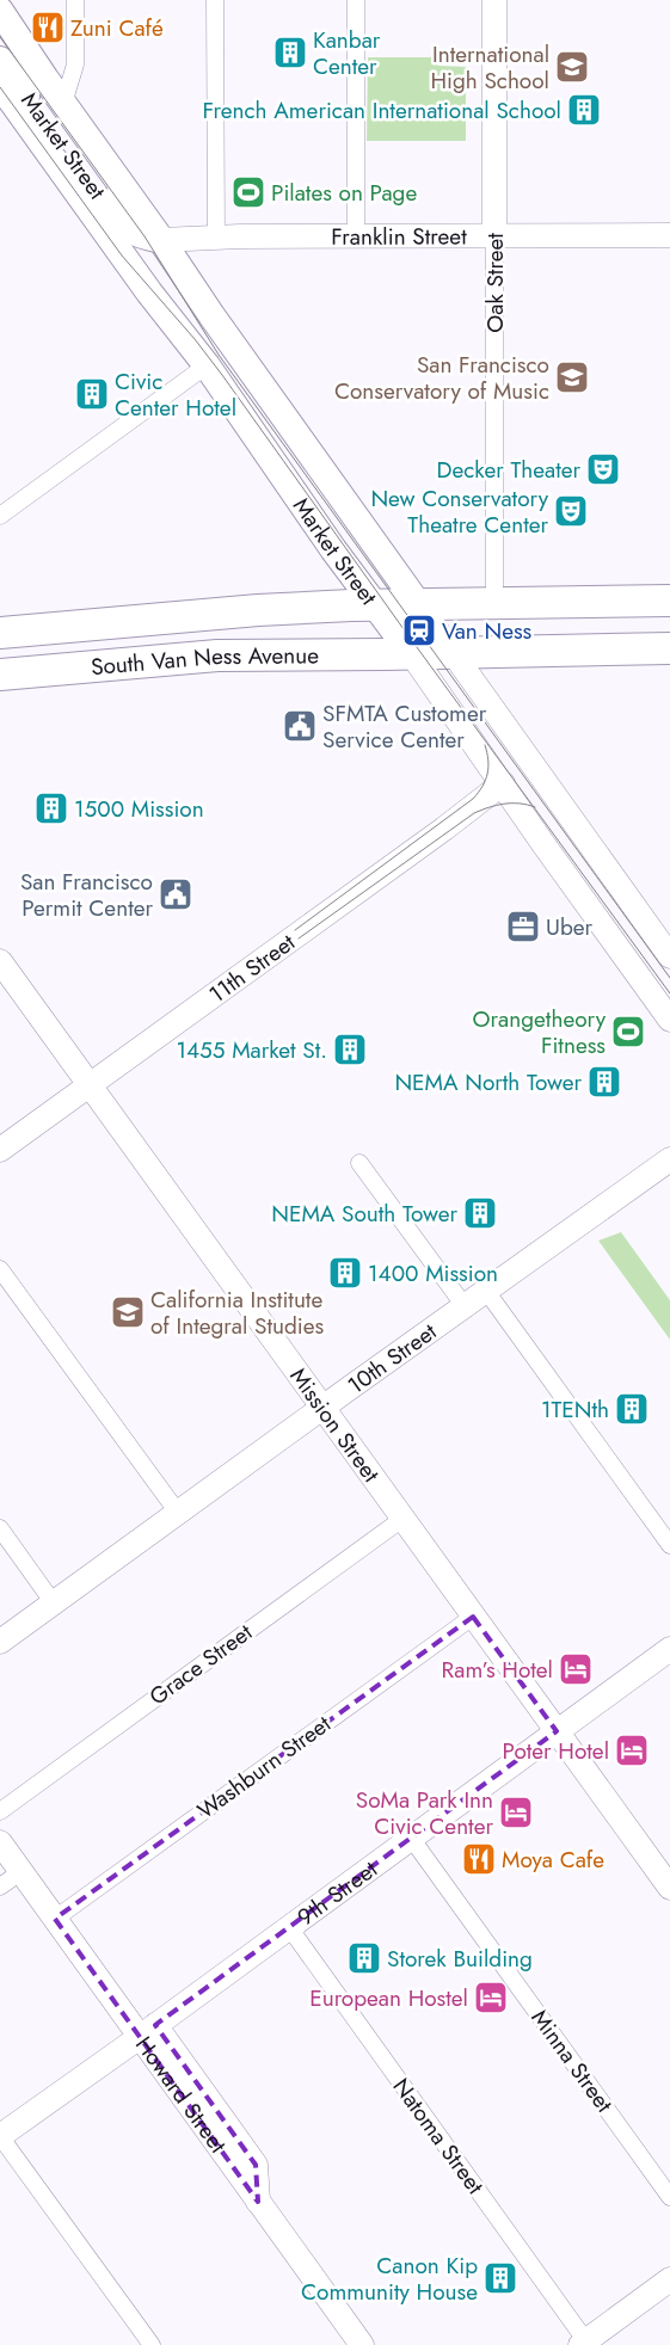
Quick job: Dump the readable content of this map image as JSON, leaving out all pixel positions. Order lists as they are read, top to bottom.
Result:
{
  "streets": {
    "highway": ["South Van Ness Avenue"],
    "main road": [
      "Market Street",
      "Franklin Street",
      "Oak Street",
      "11th Street",
      "10th Street",
      "Mission Street",
      "9th Street",
      "Howard Street"
    ],
    "street": [
      "Grace Street",
      "Washburn Street",
      "Minna Street",
      "Natoma Street"
    ]
  },
  "crossings": [
    ["Market Street", "Franklin Street"],
    ["Market Street", "South Van Ness Avenue"],
    ["Market Street", "11th Street"],
    ["Franklin Street", "Oak Street"],
    ["Oak Street", "South Van Ness Avenue"],
    ["11th Street", "Mission Street"],
    ["10th Street", "Mission Street"],
    ["Mission Street", "Grace Street"],
    ["Mission Street", "Washburn Street"],
    ["Mission Street", "9th Street"],
    ["Washburn Street", "Howard Street"],
    ["9th Street", "Minna Street"],
    ["9th Street", "Howard Street"],
    ["9th Street", "Natoma Street"]
  ],
  "places": {
    "restaurant": ["Zuni Café", "Moya Cafe"],
    "building": [
      "Kanbar Center",
      "French American International School",
      "Civic Center Hotel",
      "1500 Mission",
      "1455 Market St.",
      "NEMA North Tower",
      "NEMA South Tower",
      "1400 Mission",
      "1TENth",
      "Storek Building",
      "Canon Kip Community House"
    ],
    "school or university": ["International High School", "San Francisco Conservatory of Music", "California Institute of Integral Studies"],
    "sports": ["Pilates on Page", "Orangetheory Fitness"],
    "theatre": ["Decker Theater", "New Conservatory Theatre Center"],
    "station": ["Van Ness"],
    "public building": ["SFMTA Customer Service Center", "San Francisco Permit Center"],
    "office": ["Uber"],
    "hotel": [
      "Ram’s Hotel",
      "Poter Hotel",
      "SoMa Park Inn Civic Center",
      "European Hostel"
    ]
  }
}
